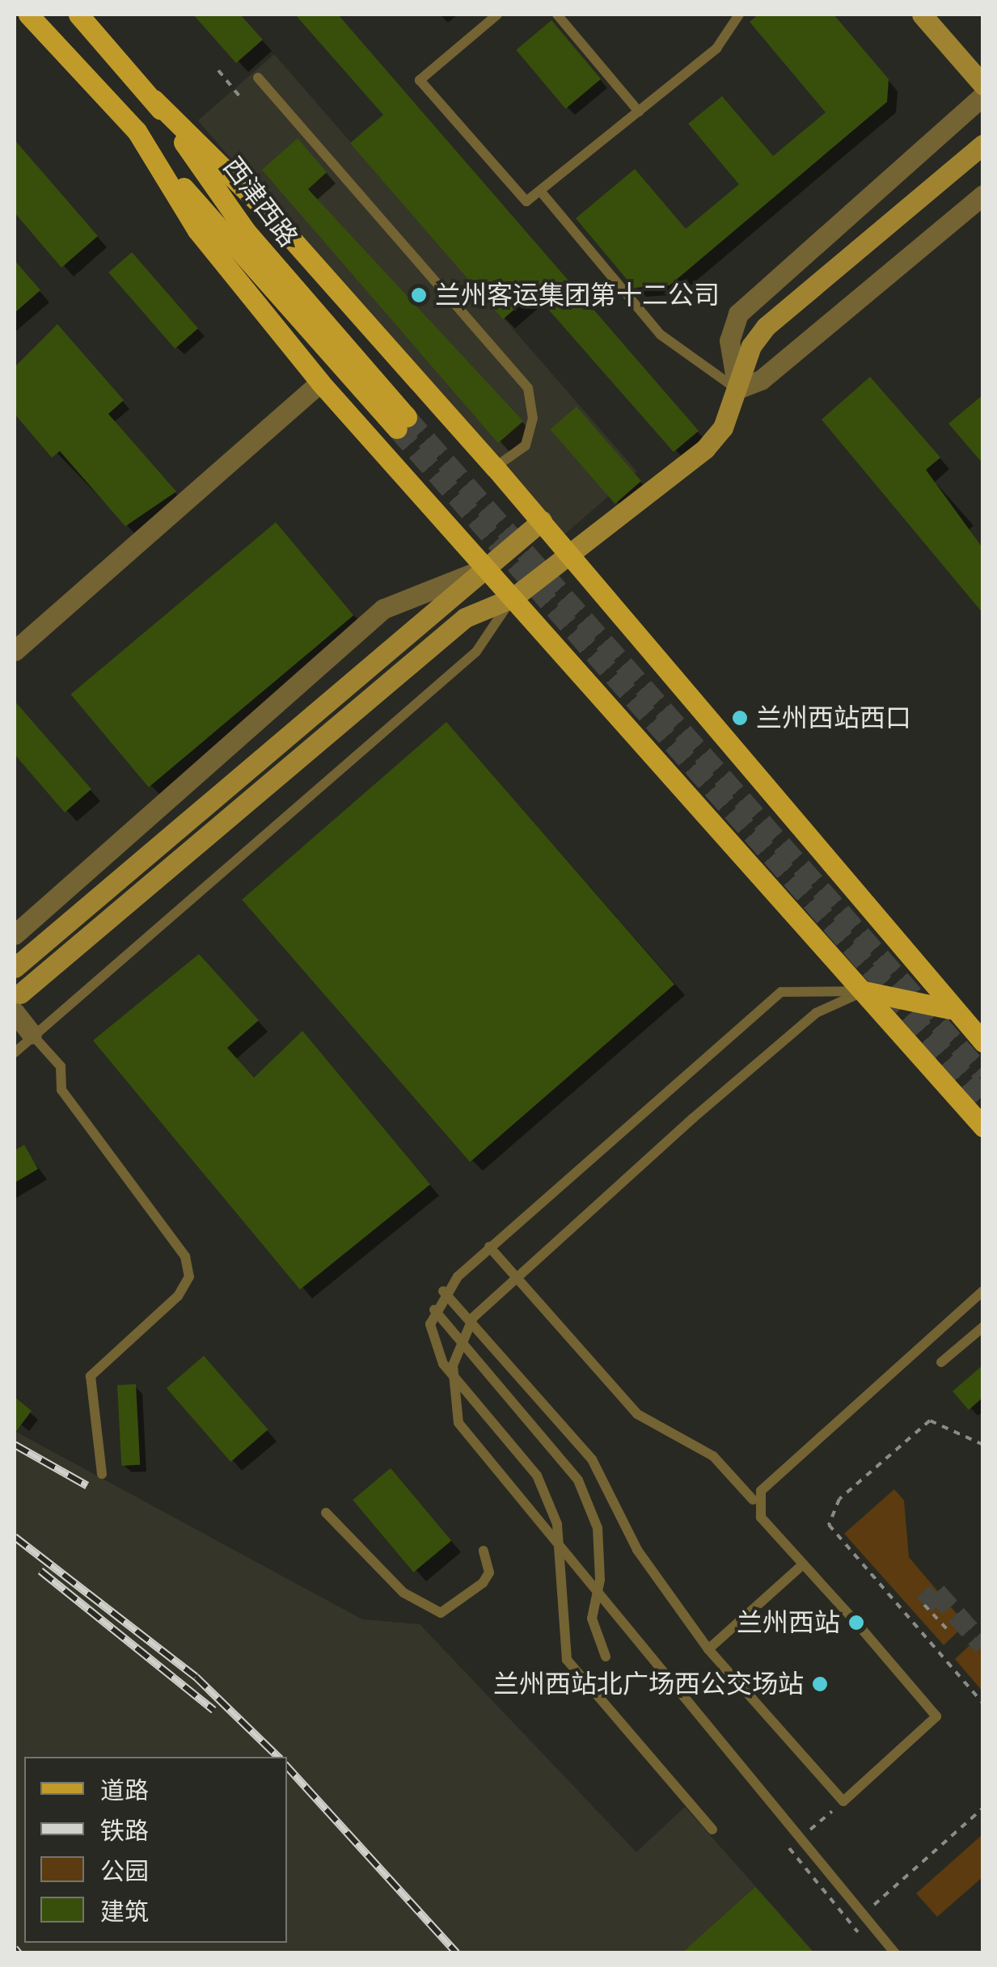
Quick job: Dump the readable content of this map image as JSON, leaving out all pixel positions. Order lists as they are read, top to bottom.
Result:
{
  "streets": {
    "main road": ["西津西路"]
  },
  "places": [
    "兰州客运集团第十二公司",
    "兰州西站西口",
    "兰州西站",
    "兰州西站北广场西公交场站"
  ],
  "legend": [
    "道路",
    "铁路",
    "公园",
    "建筑"
  ]
}
